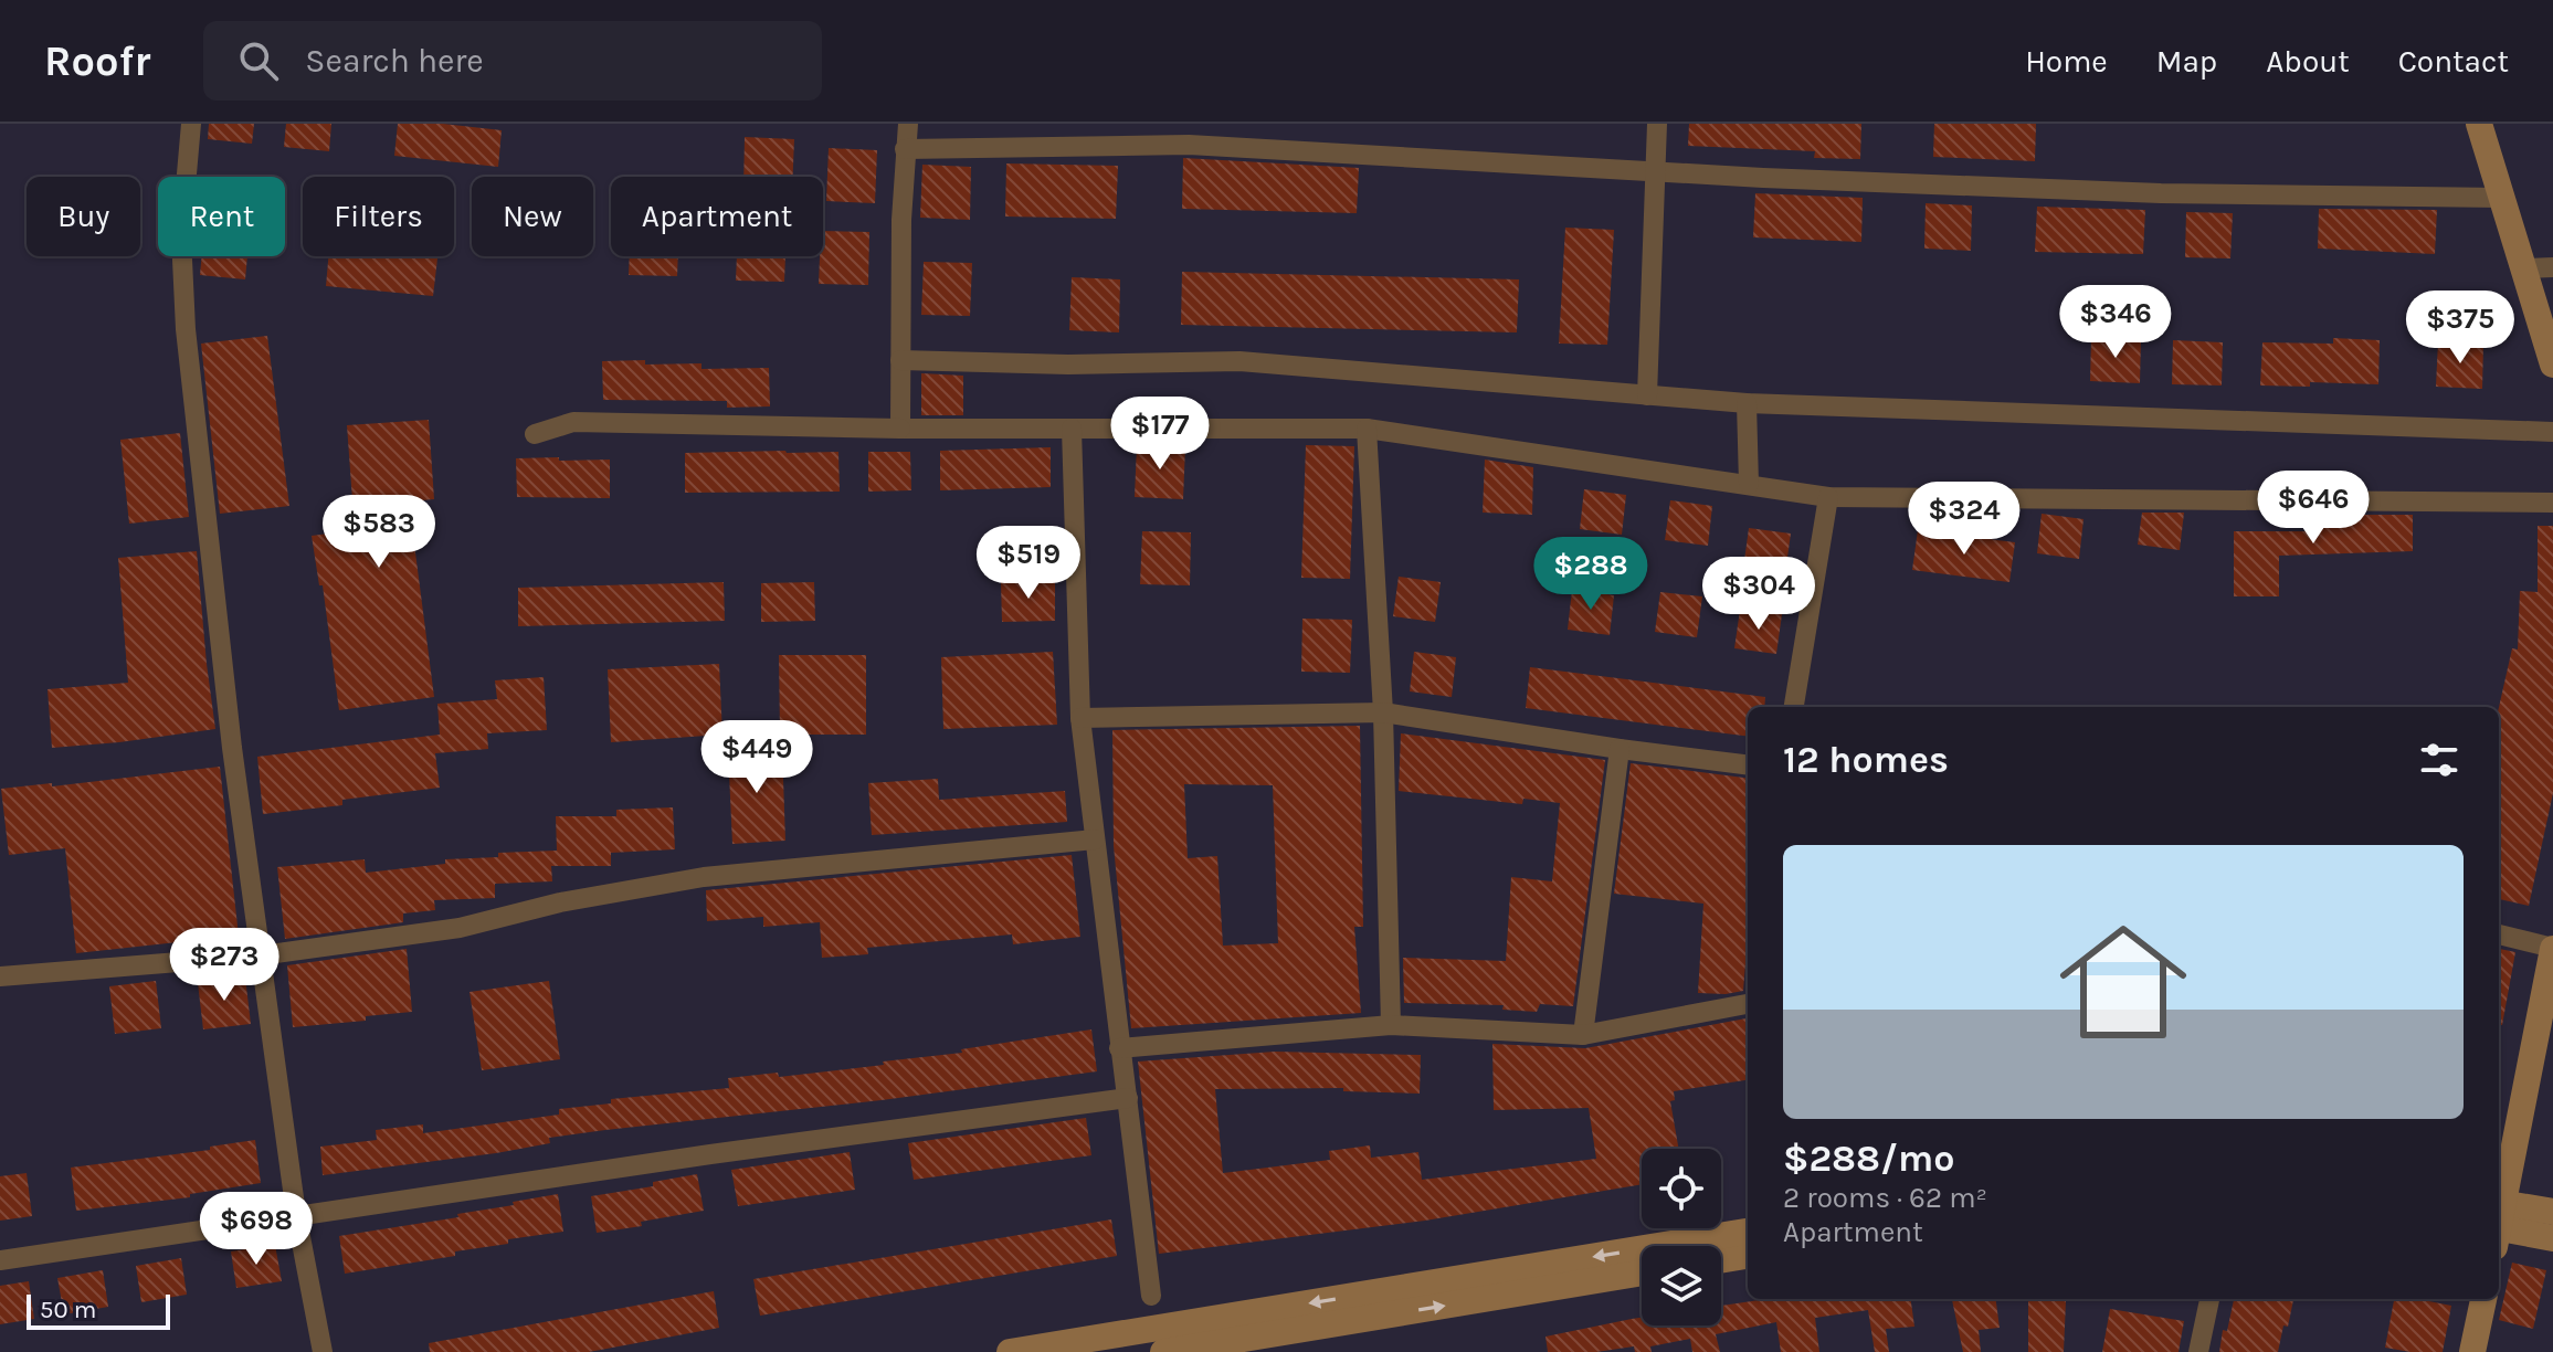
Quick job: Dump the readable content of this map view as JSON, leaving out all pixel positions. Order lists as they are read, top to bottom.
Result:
{
  "scale_bar": "50 m",
  "page": {
    "header": "Roofr",
    "search": "Search here",
    "nav": [
      "Home",
      "Map",
      "About",
      "Contact"
    ],
    "chip": [
      "Buy",
      "Rent",
      "Filters",
      "New",
      "Apartment"
    ],
    "price": [
      "$346",
      "$375",
      "$177",
      "$646",
      "$324",
      "$583",
      "$519",
      "$288",
      "$304",
      "$449",
      "$273",
      "$698"
    ],
    "heading": "12 homes",
    "list": [
      {
        "name": "$288/mo",
        "note": "2 rooms · 62 m² · Apartment"
      }
    ],
    "scale": "50 m"
  }
}
